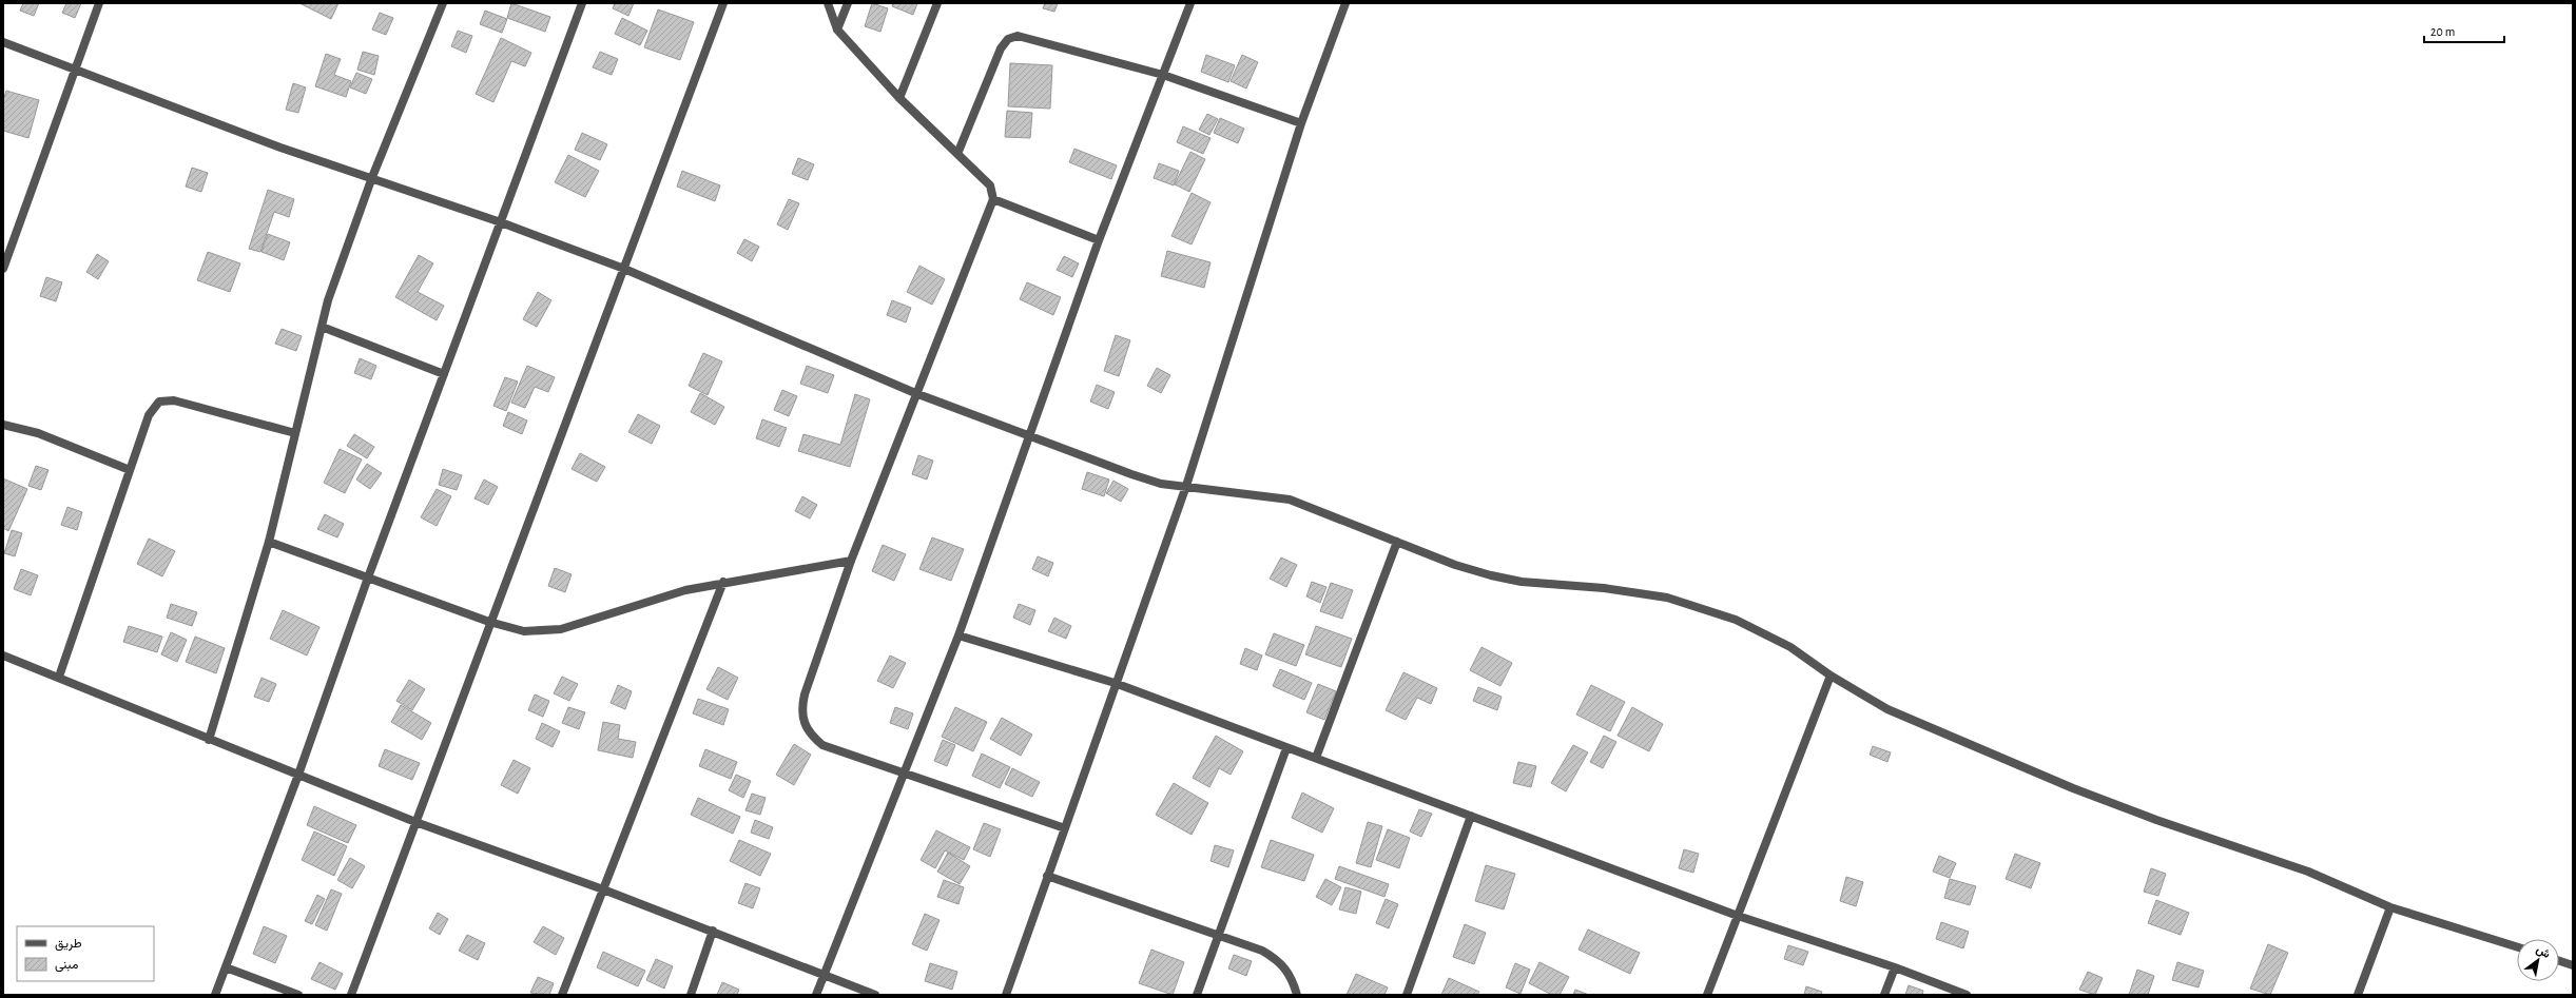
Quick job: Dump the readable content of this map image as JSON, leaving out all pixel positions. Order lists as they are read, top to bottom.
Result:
{
  "legend": ["طريق", "مبنى"],
  "scale_bar": "20 m",
  "north": "top right"
}
